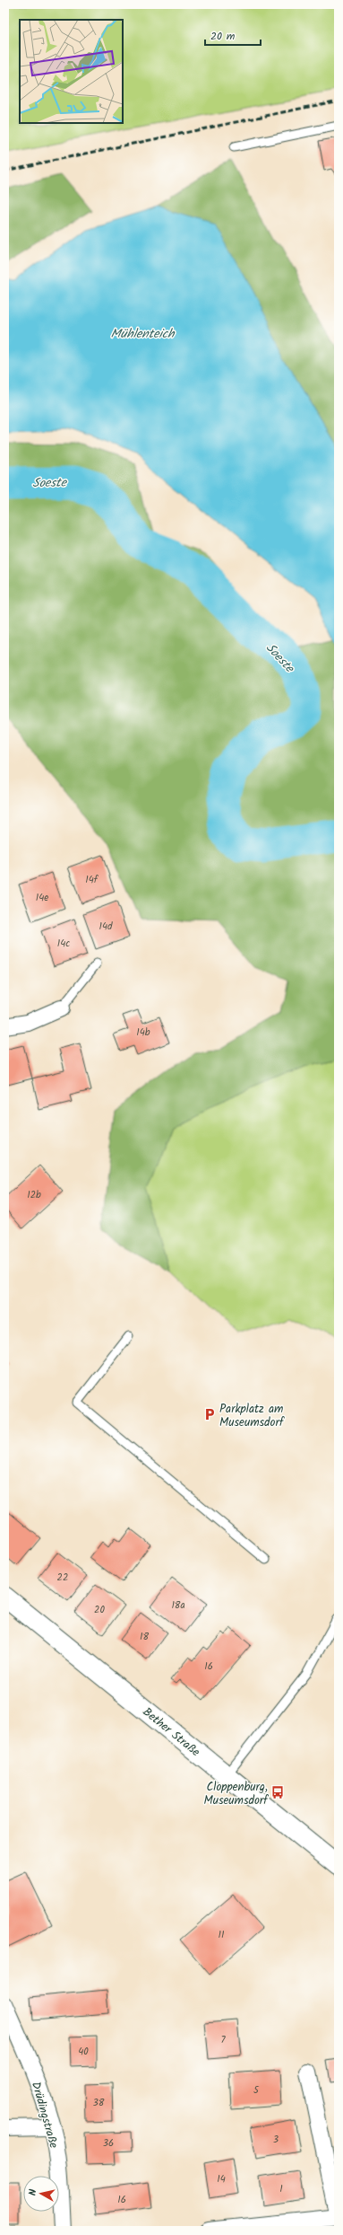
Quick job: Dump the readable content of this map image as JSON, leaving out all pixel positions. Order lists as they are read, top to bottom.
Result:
{
  "streets": {
    "street": ["Bether Straße", "Drüdingstraße"]
  },
  "water": ["Mühlenteich", "Soeste"],
  "places": {
    "parking": ["Parkplatz am Museumsdorf"],
    "bus stop": ["Cloppenburg, Museumsdorf"]
  },
  "house_numbers": [
    "14f",
    "14e",
    "14d",
    "14c",
    "14b",
    "12b",
    "22",
    "18a",
    "20",
    "18",
    "16",
    "11",
    "7",
    "40",
    "5",
    "38",
    "3",
    "36",
    "14",
    "1",
    "16"
  ],
  "scale_bar": "20 m",
  "north": "left"
}
